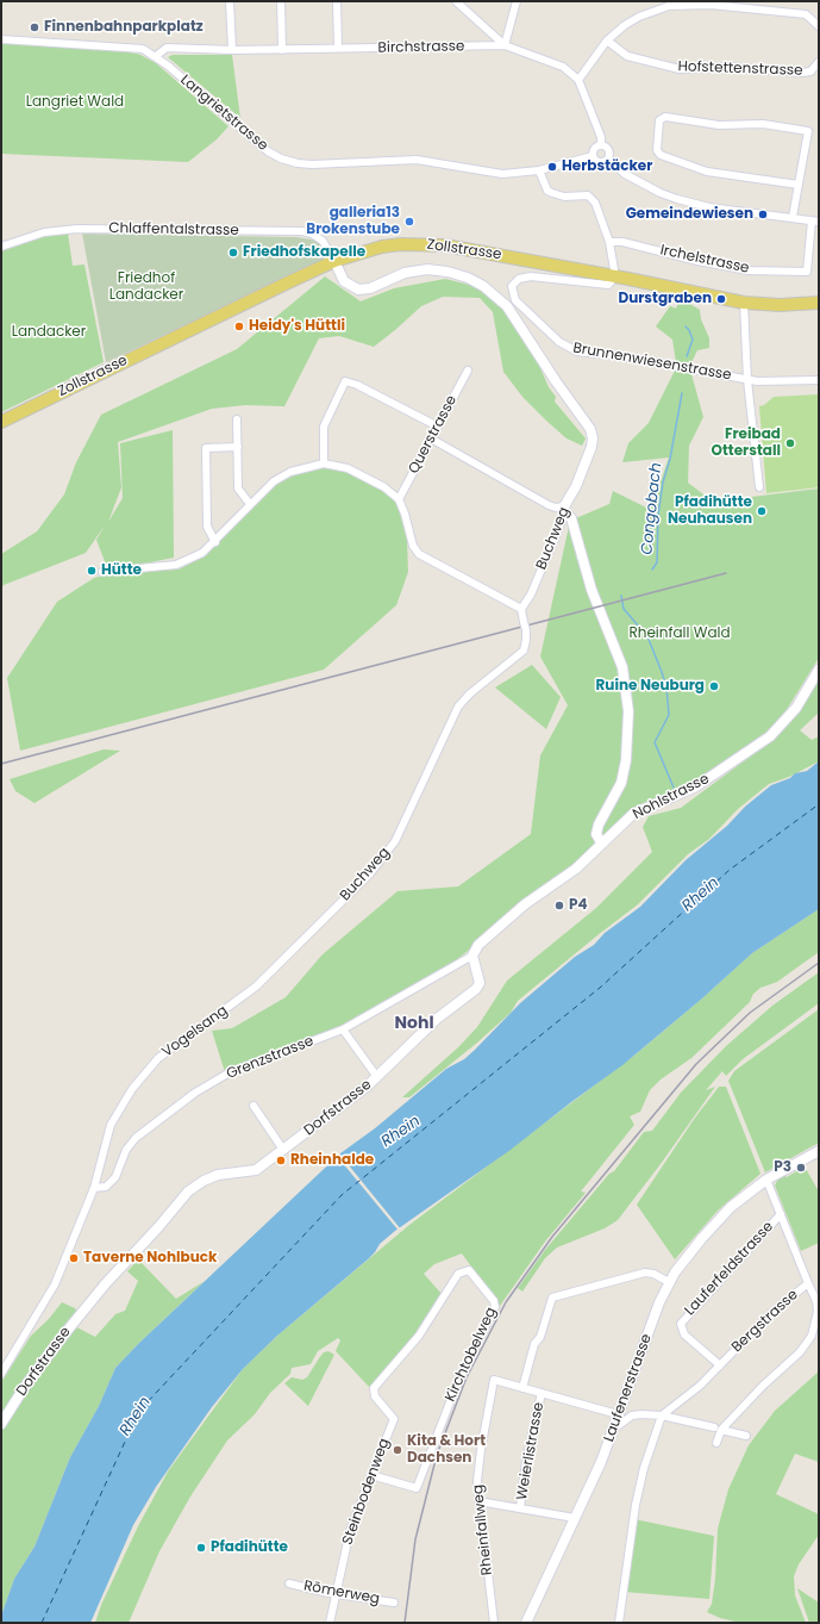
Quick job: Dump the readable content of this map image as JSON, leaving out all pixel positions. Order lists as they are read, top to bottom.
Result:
{
  "streets": {
    "main road": ["Zollstrasse"],
    "street": [
      "Birchstrasse",
      "Hofstettenstrasse",
      "Langrietstrasse",
      "Chlaffentalstrasse",
      "Irchelstrasse",
      "Brunnenwiesenstrasse",
      "Querstrasse",
      "Buchweg",
      "Nohlstrasse",
      "Vogelsang",
      "Grenzstrasse",
      "Dorfstrasse",
      "Lauferfeldstrasse",
      "Bergstrasse",
      "Kirchtobelweg",
      "Laufenerstrasse",
      "Weierlistrasse",
      "Steinbodenweg",
      "Rheinfallweg",
      "Römerweg"
    ]
  },
  "crossings": [
    ["Birchstrasse", "Langrietstrasse"],
    ["Chlaffentalstrasse", "Zollstrasse"],
    ["Chlaffentalstrasse", "Buchweg"],
    ["Zollstrasse", "Brunnenwiesenstrasse"],
    ["Zollstrasse", "Buchweg"],
    ["Buchweg", "Vogelsang"],
    ["Nohlstrasse", "Grenzstrasse"],
    ["Nohlstrasse", "Dorfstrasse"],
    ["Vogelsang", "Grenzstrasse"],
    ["Grenzstrasse", "Dorfstrasse"],
    ["Lauferfeldstrasse", "Bergstrasse"],
    ["Bergstrasse", "Laufenerstrasse"],
    ["Kirchtobelweg", "Steinbodenweg"],
    ["Steinbodenweg", "Römerweg"]
  ],
  "districts": ["Nohl"],
  "water": ["Congobach", "Rhein"],
  "parks": [
    "Langriet Wald",
    "Friedhof Landacker",
    "Landacker",
    "Rheinfall Wald"
  ],
  "places": [
    "Finnenbahnparkplatz",
    "Herbstäcker",
    "Gemeindewiesen",
    "galleria13 Brokenstube",
    "Friedhofskapelle",
    "Durstgraben",
    "Heidy's Hüttli",
    "Freibad Otterstall",
    "Pfadihütte Neuhausen",
    "Hütte",
    "Ruine Neuburg",
    "P4",
    "Rheinhalde",
    "P3",
    "Taverne Nohlbuck",
    "Kita & Hort Dachsen",
    "Pfadihütte"
  ]
}
